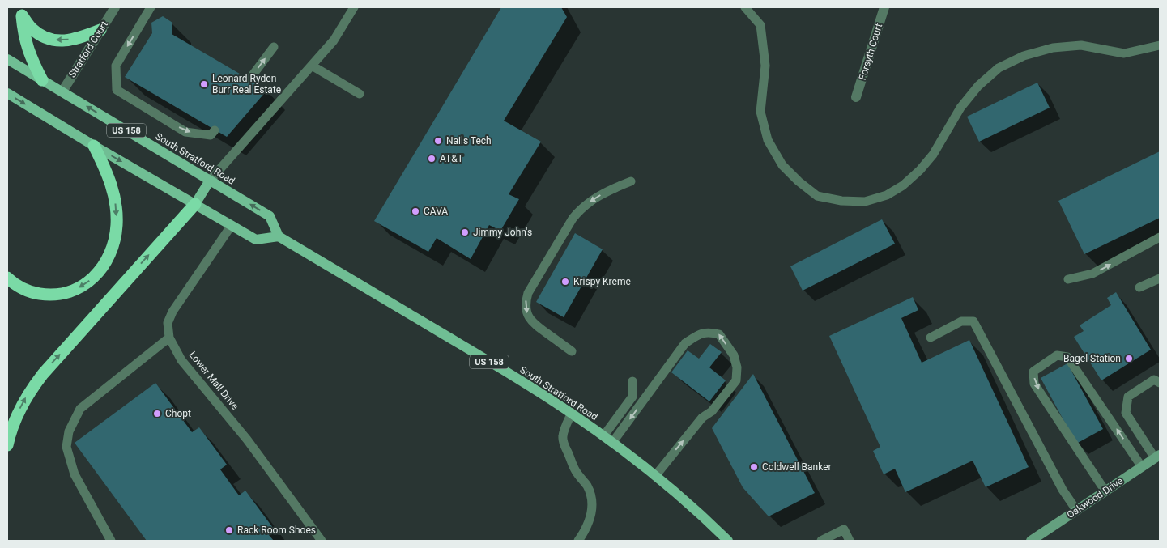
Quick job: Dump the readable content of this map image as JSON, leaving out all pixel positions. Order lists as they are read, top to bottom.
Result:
{
  "streets": {
    "main road": ["US 158", "South Stratford Road"],
    "street": ["Stratford Court", "Forsyth Court", "Oakwood Drive"],
    "lane": ["Lower Mall Drive"]
  },
  "crossings": [
    ["Stratford Court", "South Stratford Road"],
    ["US 158", "South Stratford Road"]
  ],
  "places": [
    "Leonard Ryden Burr Real Estate",
    "Nails Tech",
    "AT&T",
    "CAVA",
    "Jimmy John's",
    "Krispy Kreme",
    "Bagel Station",
    "Chopt",
    "Coldwell Banker",
    "Rack Room Shoes"
  ]
}
